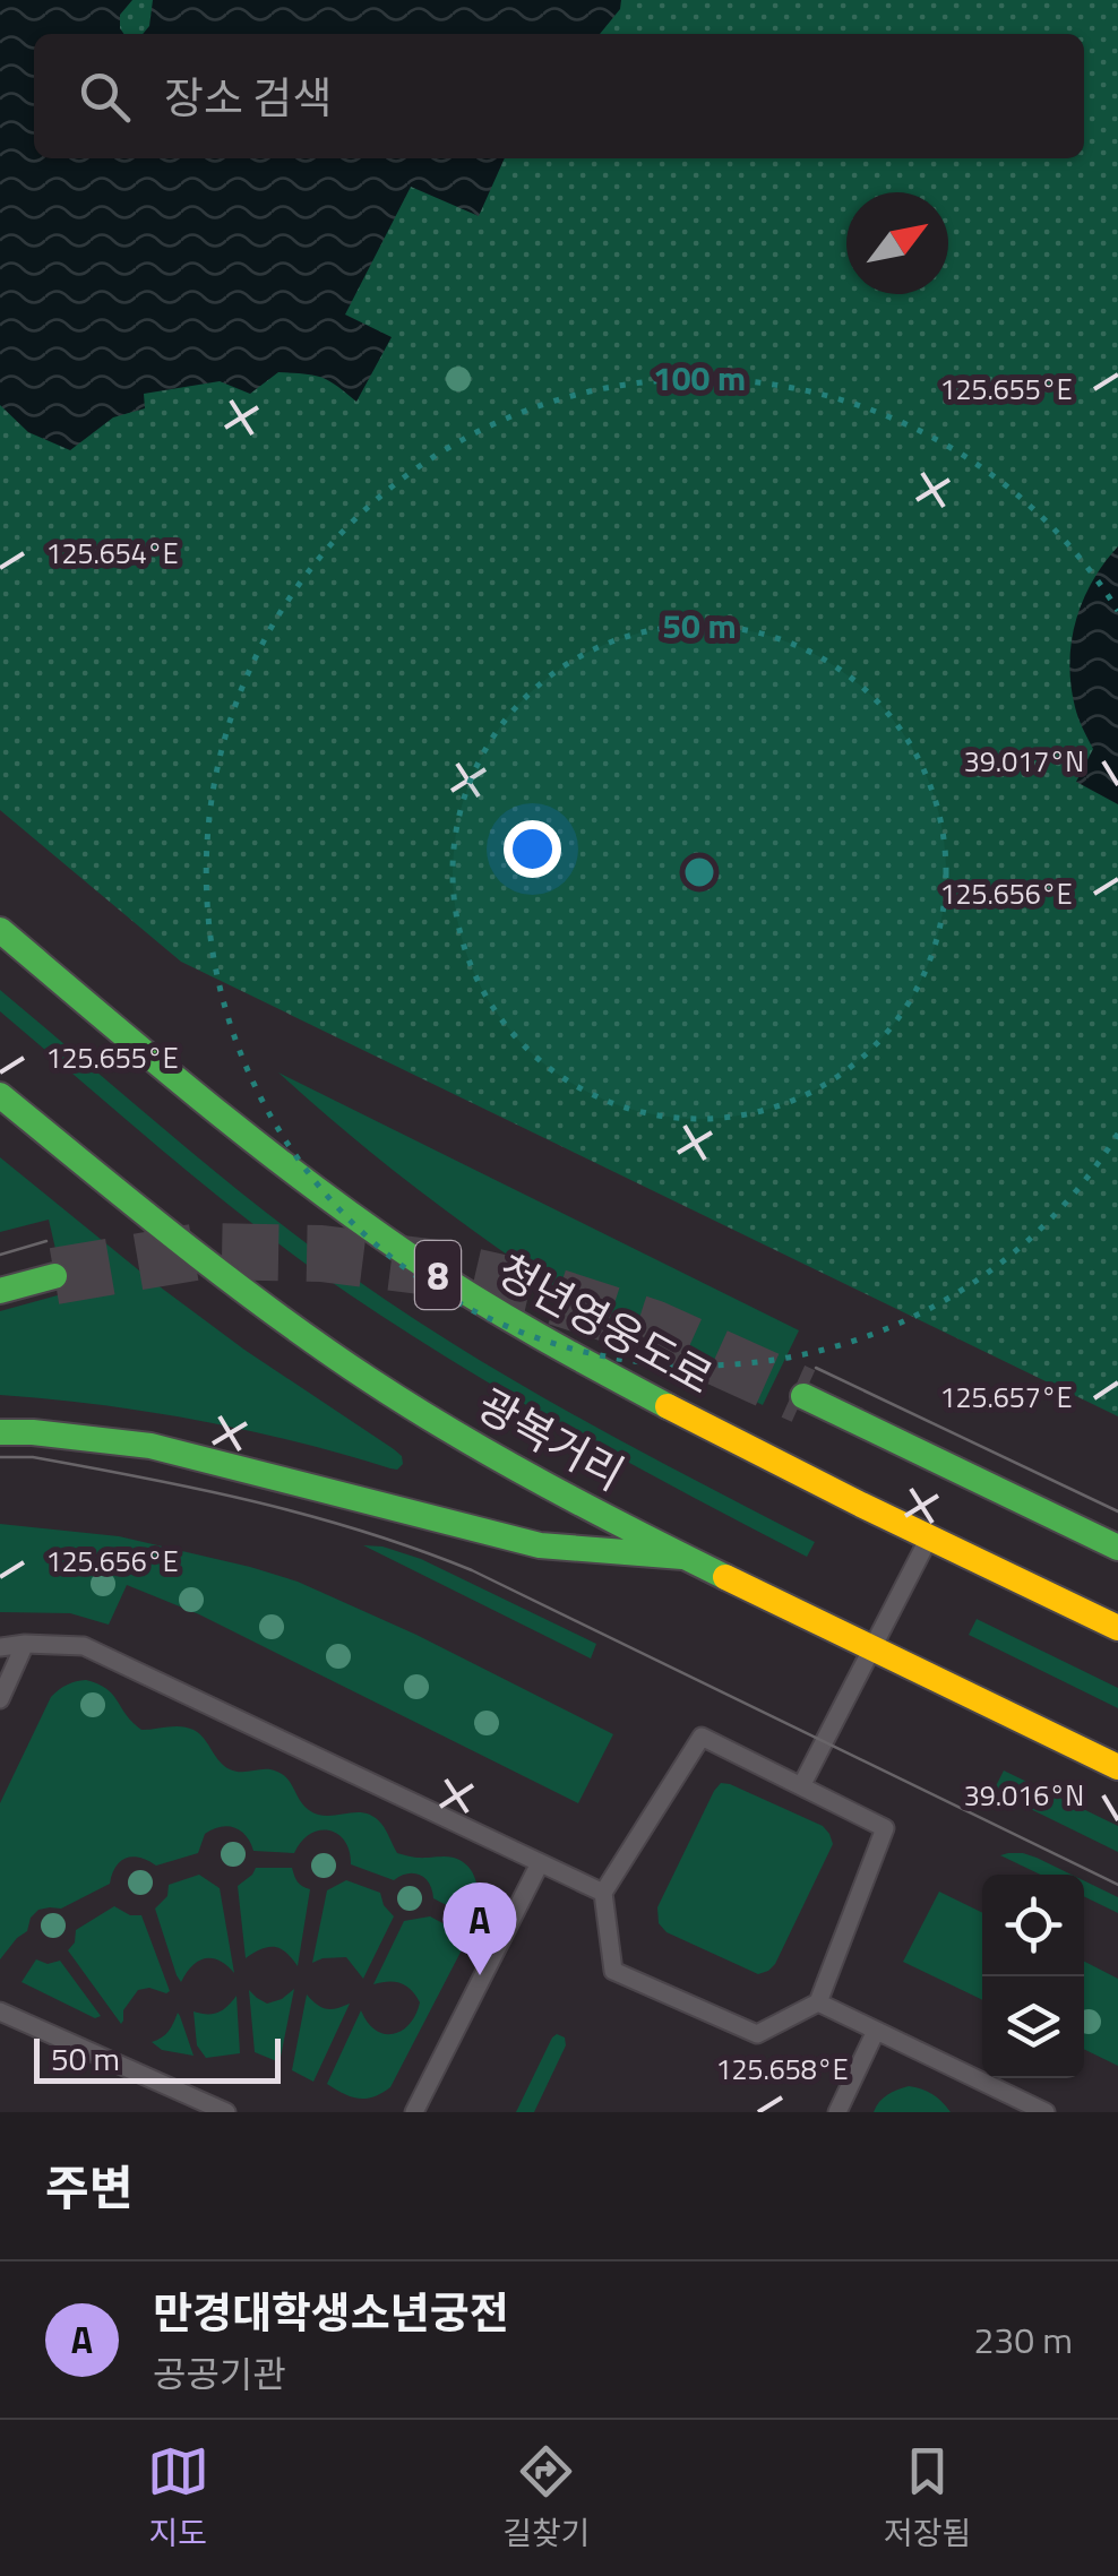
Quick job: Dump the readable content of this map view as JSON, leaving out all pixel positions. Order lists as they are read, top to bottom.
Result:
{
  "streets": {
    "main road": ["8", "청년영웅도로", "광복거리"]
  },
  "crossings": [
    ["8", "청년영웅도로"]
  ],
  "scale_bar": "50 m",
  "north": "top right",
  "page": {
    "search": "장소 검색",
    "pins": "A",
    "scale": "50 m",
    "heading": "주변",
    "list": [
      {
        "mark": "A",
        "name": "만경대학생소년궁전",
        "note": "공공기관",
        "value": "230 m"
      }
    ],
    "nav": ["지도", "길찾기", "저장됨"]
  },
  "coordinates": [
    "125.655°E",
    "125.654°E",
    "39.017°N",
    "125.656°E",
    "125.657°E",
    "39.016°N",
    "125.658°E"
  ],
  "rings": ["100 m", "50 m"]
}
